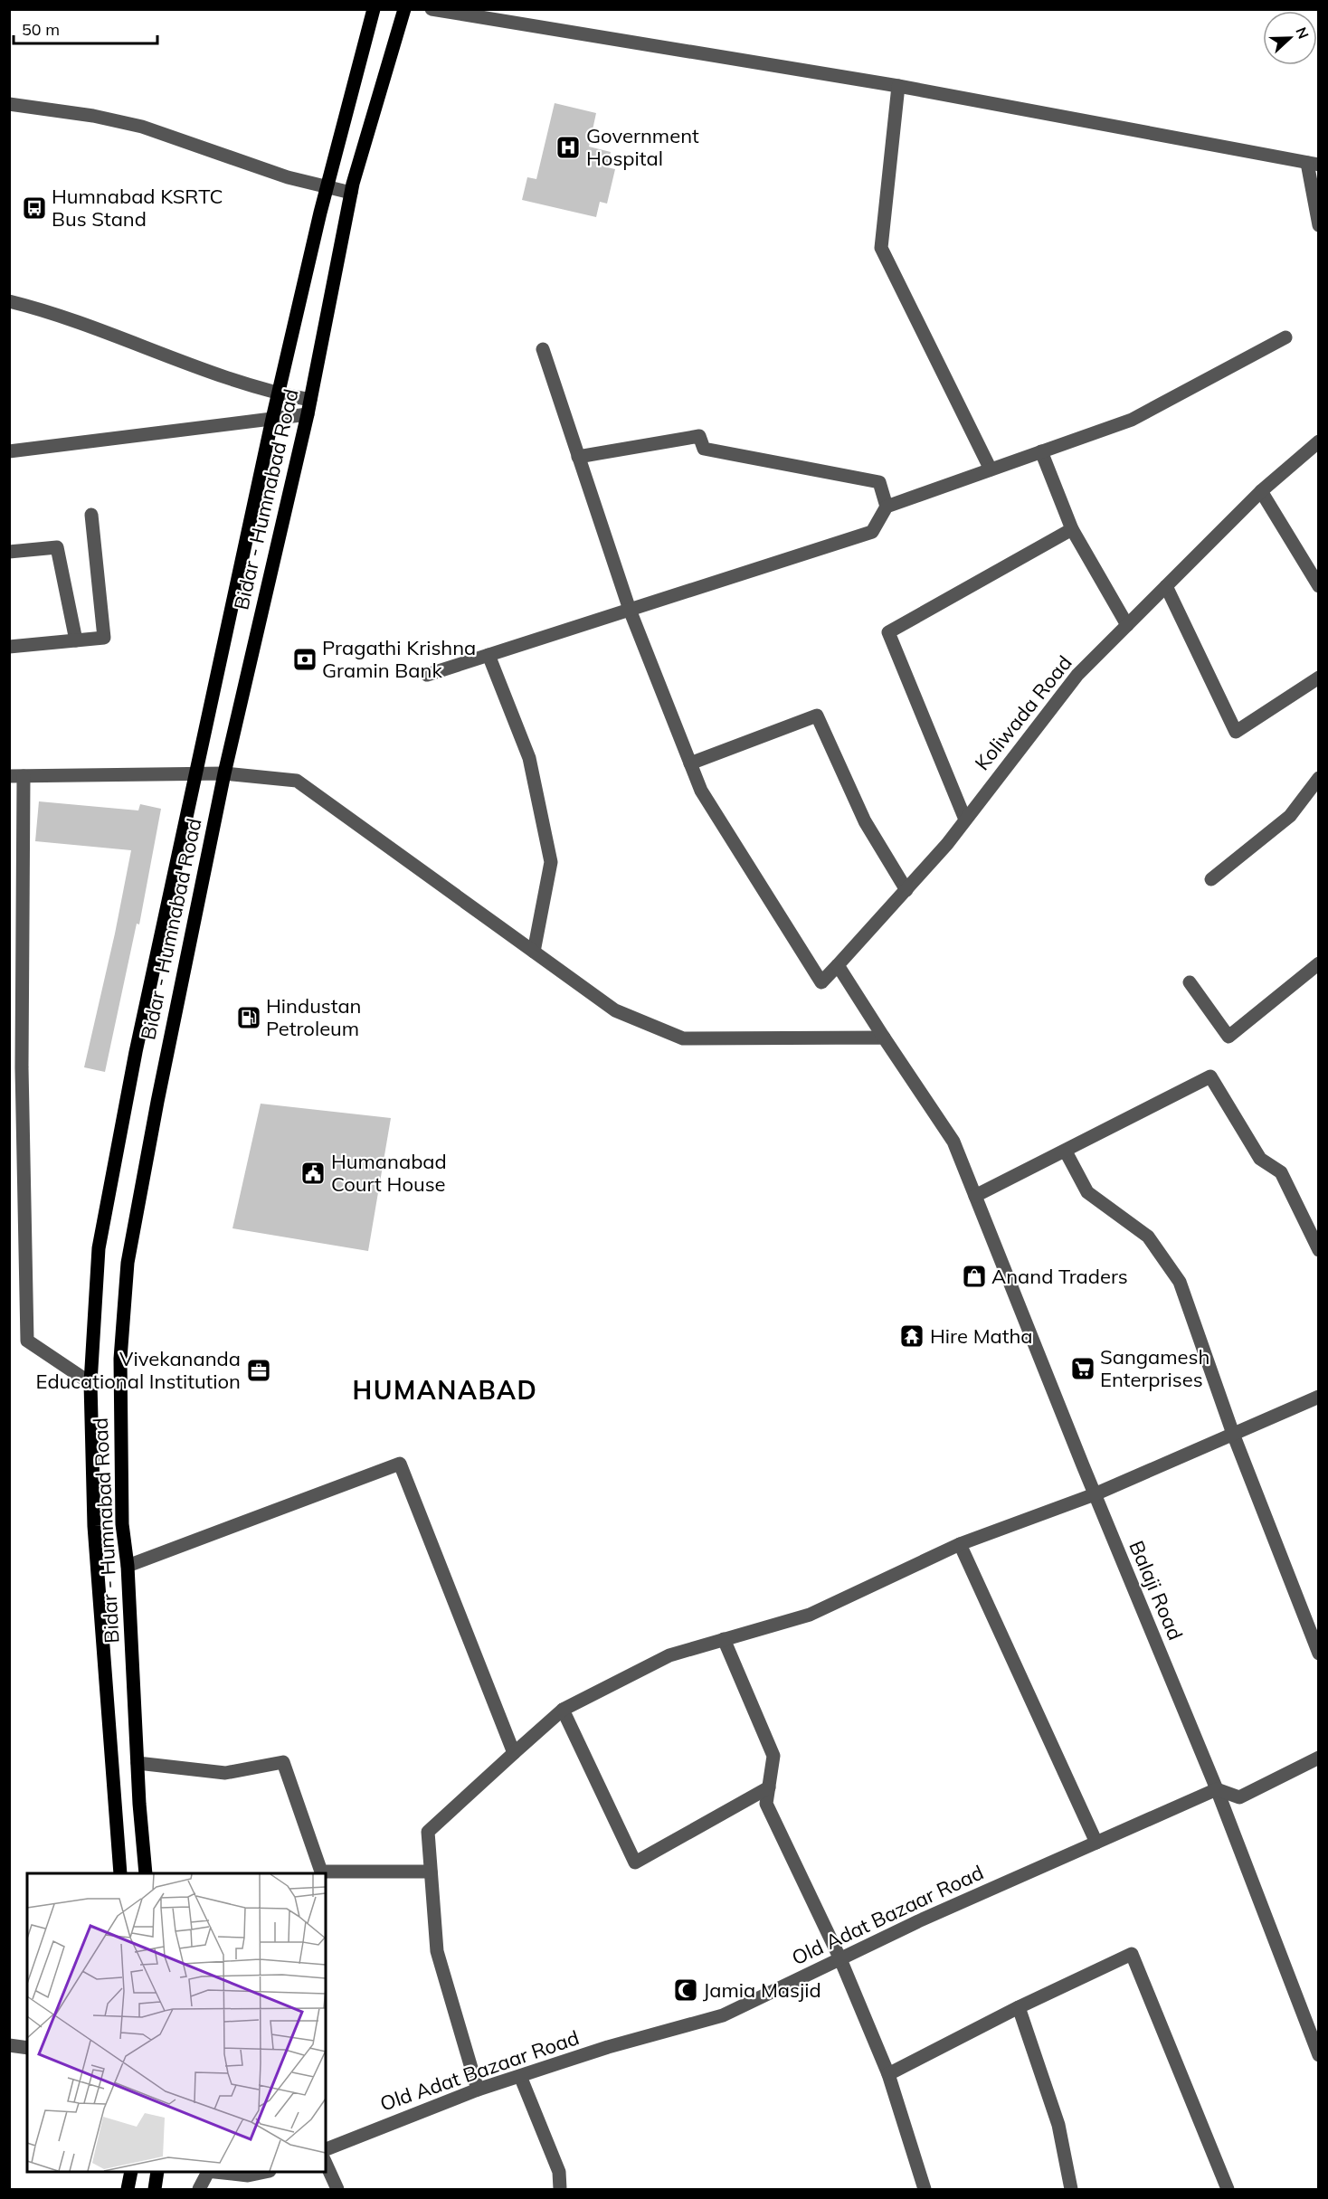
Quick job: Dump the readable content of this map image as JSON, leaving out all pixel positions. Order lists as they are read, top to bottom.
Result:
{
  "streets": {
    "main road": ["Bidar - Humnabad Road"],
    "street": ["Koliwada Road", "Balaji Road", "Old Adat Bazaar Road"]
  },
  "crossings": [
    ["Balaji Road", "Old Adat Bazaar Road"]
  ],
  "districts": ["HUMANABAD"],
  "places": {
    "hospital": ["Government Hospital"],
    "bus stop": ["Humnabad KSRTC Bus Stand"],
    "bank": ["Pragathi Krishna Gramin Bank"],
    "fuel station": ["Hindustan Petroleum"],
    "public building": ["Humanabad Court House"],
    "shop": ["Anand Traders"],
    "temple": ["Hire Matha"],
    "supermarket": ["Sangamesh Enterprises"],
    "office": ["Vivekananda Educational Institution"],
    "mosque": ["Jamia Masjid"]
  },
  "scale_bar": "50 m",
  "north": "right"
}
